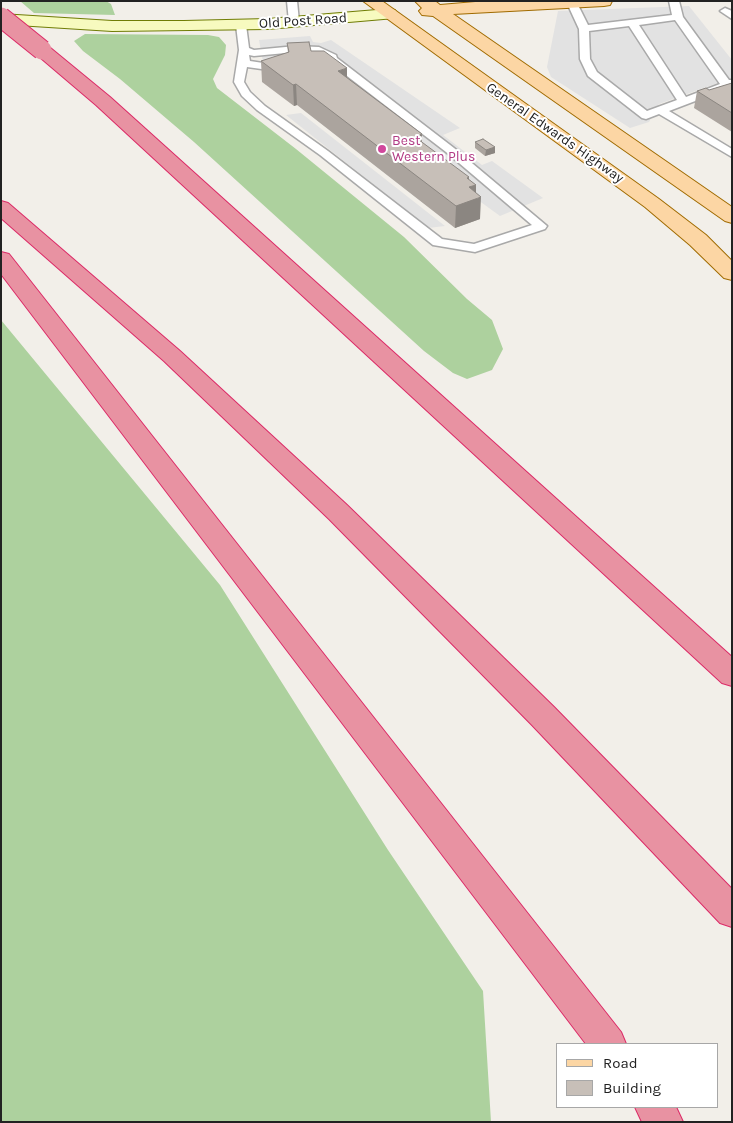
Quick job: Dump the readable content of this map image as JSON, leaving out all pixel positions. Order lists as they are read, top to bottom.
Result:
{
  "streets": {
    "main road": ["Old Post Road", "General Edwards Highway"]
  },
  "crossings": [
    ["Old Post Road", "General Edwards Highway"]
  ],
  "places": ["Best Western Plus"],
  "legend": ["Road", "Building"]
}
